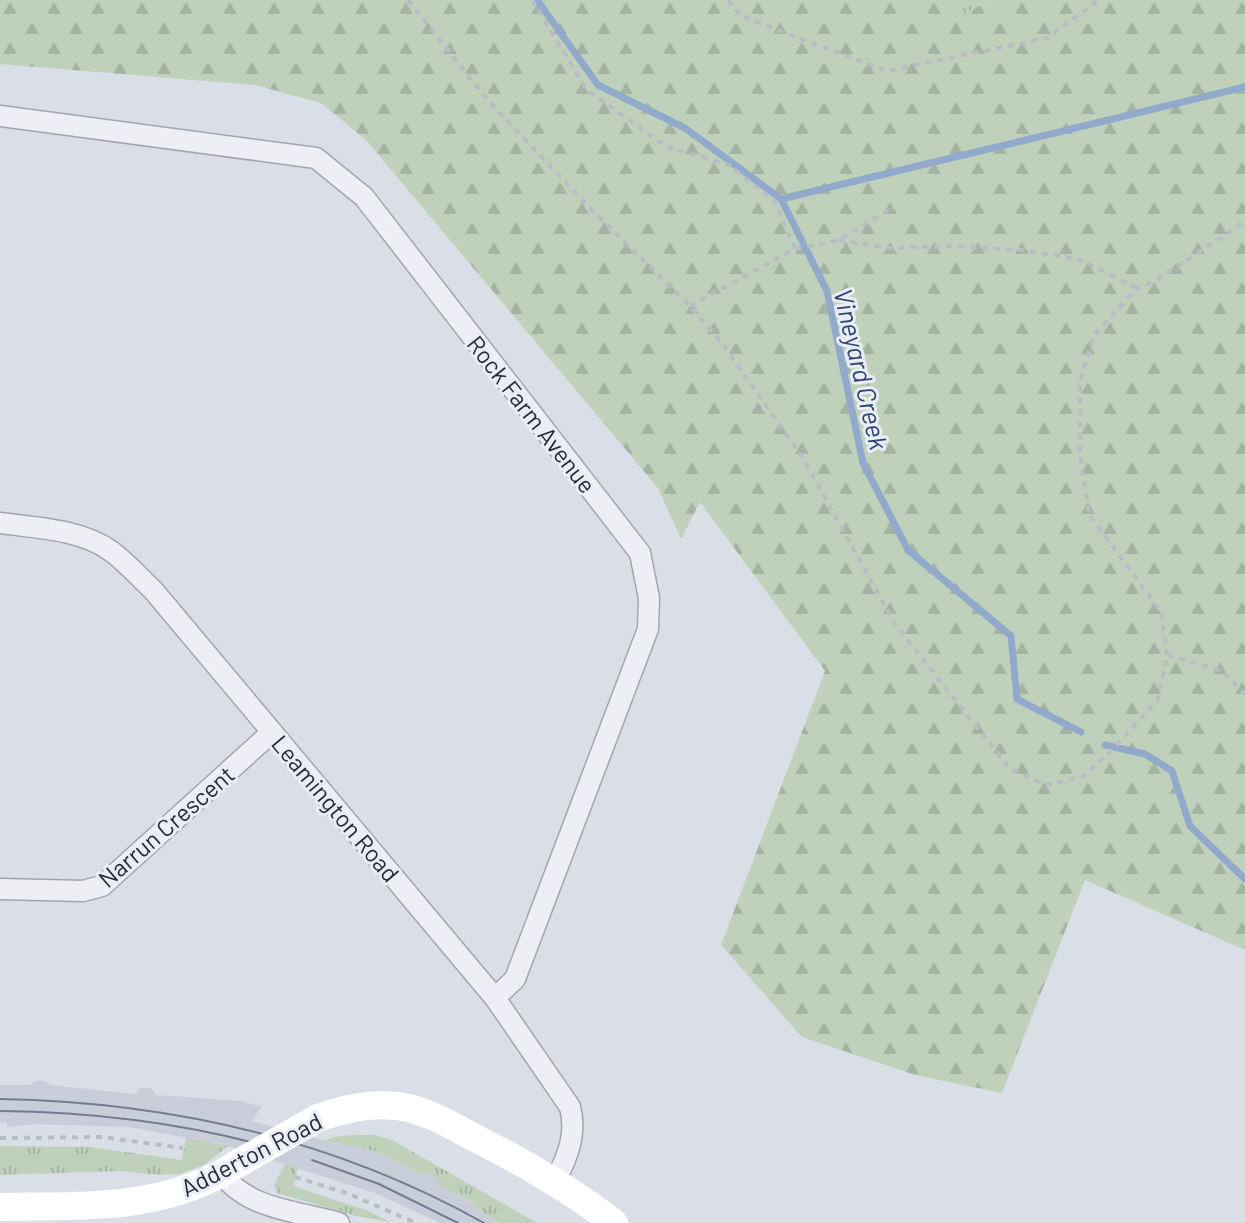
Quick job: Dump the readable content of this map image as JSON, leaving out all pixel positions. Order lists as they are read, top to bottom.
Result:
{
  "streets": {
    "main road": ["Adderton Road"],
    "street": ["Rock Farm Avenue", "Leamington Road", "Narrun Crescent"]
  },
  "crossings": [
    ["Rock Farm Avenue", "Leamington Road"],
    ["Leamington Road", "Narrun Crescent"],
    ["Leamington Road", "Adderton Road"]
  ],
  "water": ["Vineyard Creek"]
}
